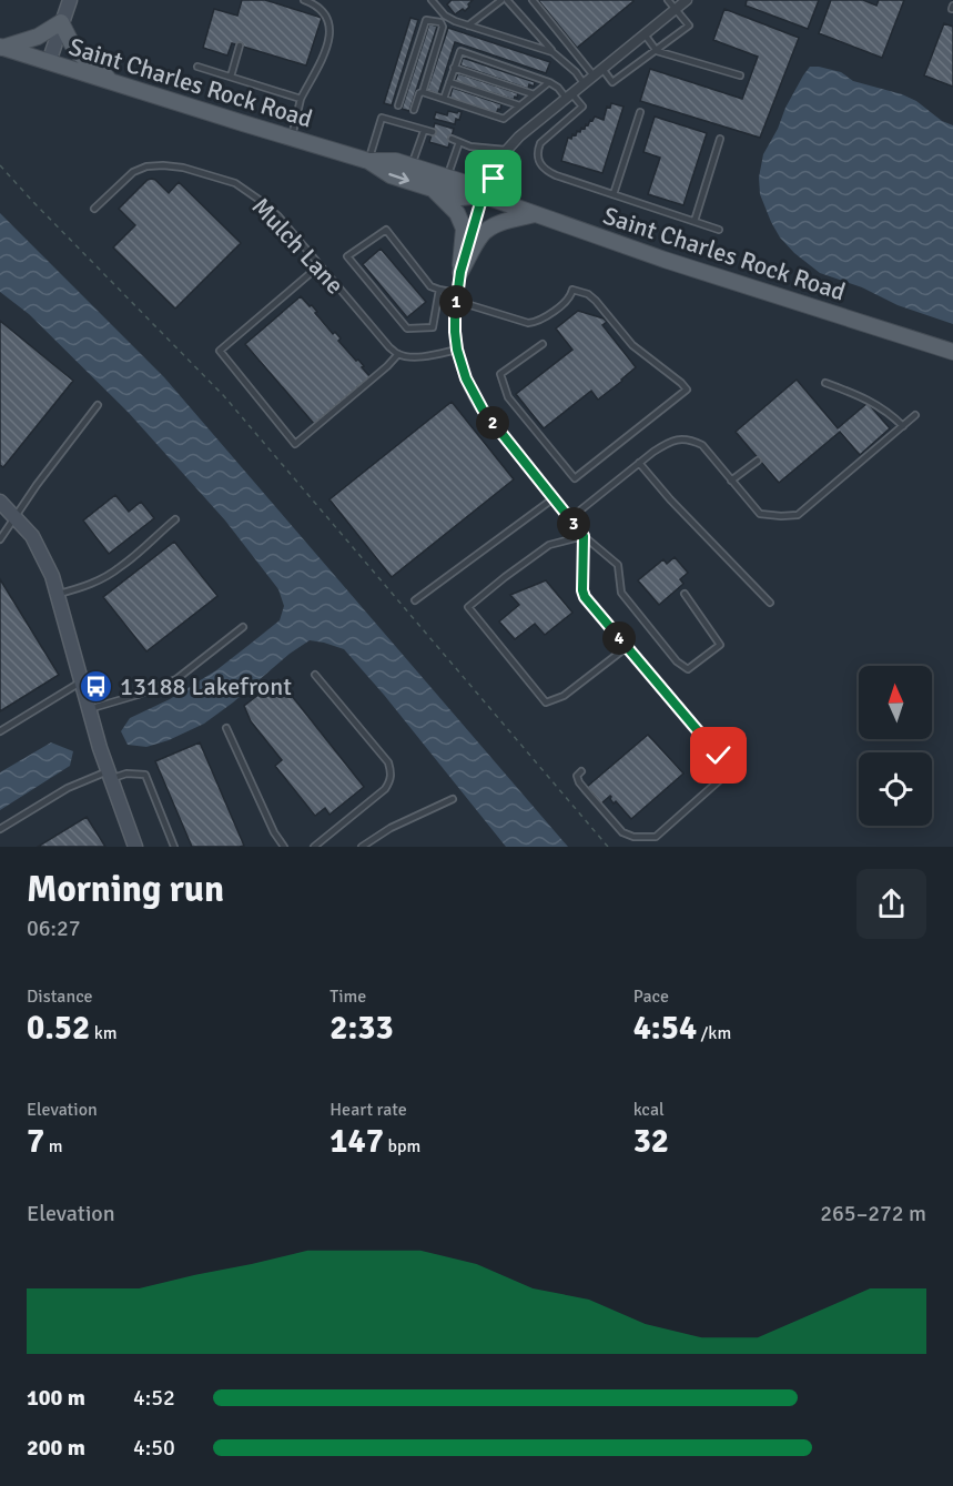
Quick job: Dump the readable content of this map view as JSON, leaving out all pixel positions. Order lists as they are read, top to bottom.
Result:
{
  "streets": {
    "main road": ["Saint Charles Rock Road"],
    "lane": ["Mulch Lane"]
  },
  "places": {
    "bus stop": ["13188 Lakefront"]
  },
  "north": "top",
  "page": {
    "pins": [
      "1",
      "2",
      "3",
      "4"
    ],
    "heading": ["Morning run", "06:27"],
    "stats": [
      ["Distance", "0.52 km"],
      ["Time", "2:33"],
      ["Pace", "4:54 /km"],
      ["Elevation", "7 m"],
      ["Heart rate", "147 bpm"],
      ["kcal", "32"]
    ],
    "chart": ["Elevation", "265–272 m"],
    "list": [
      {
        "name": "100 m",
        "note": "4:52"
      },
      {
        "name": "200 m",
        "note": "4:50"
      }
    ]
  }
}
